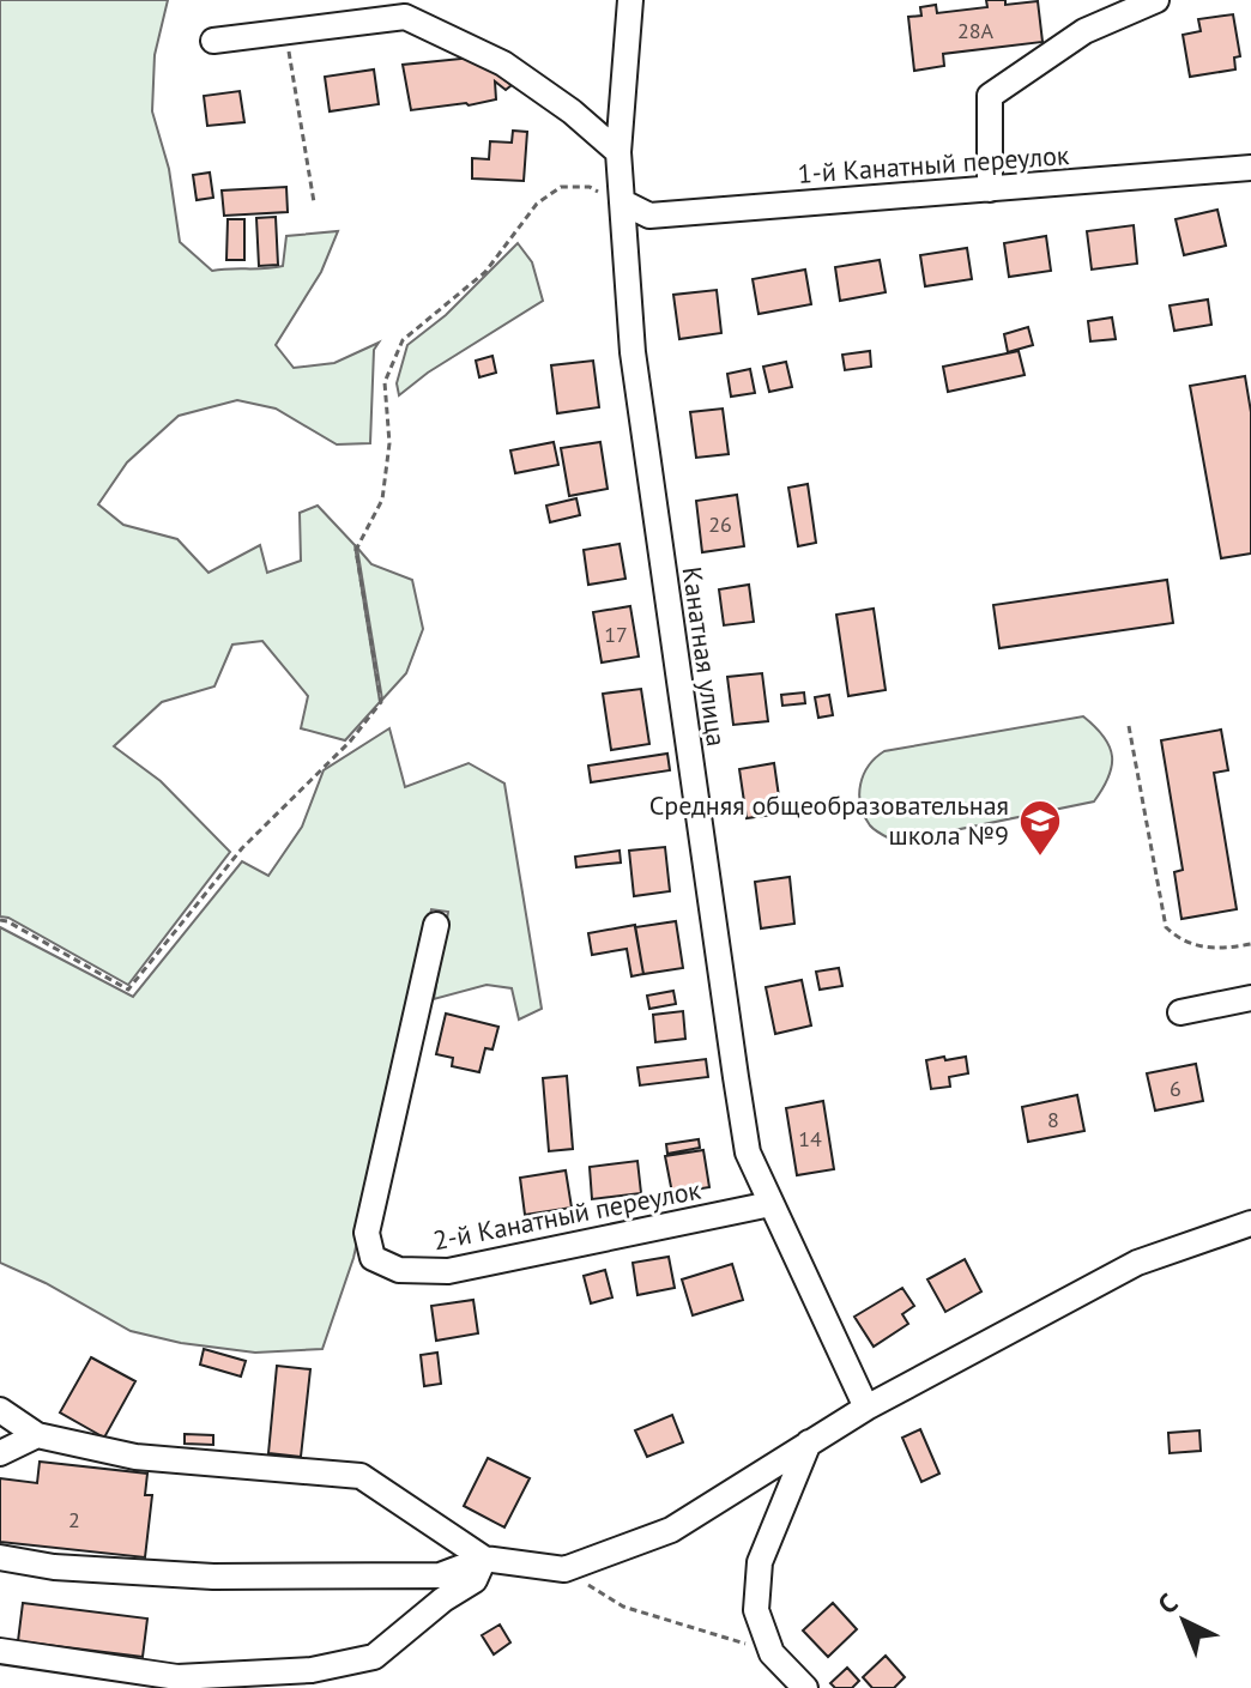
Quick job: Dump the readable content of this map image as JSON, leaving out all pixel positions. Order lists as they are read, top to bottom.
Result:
{
  "streets": {
    "street": ["1-й Канатный переулок", "Канатная улица", "2-й Канатный переулок"]
  },
  "crossings": [
    ["1-й Канатный переулок", "Канатная улица"],
    ["Канатная улица", "2-й Канатный переулок"]
  ],
  "places": {
    "school or university": ["Средняя общеобразовательная школа №9"]
  },
  "house_numbers": [
    "28А",
    "26",
    "17",
    "6",
    "8",
    "14",
    "2"
  ],
  "north": "top left"
}
